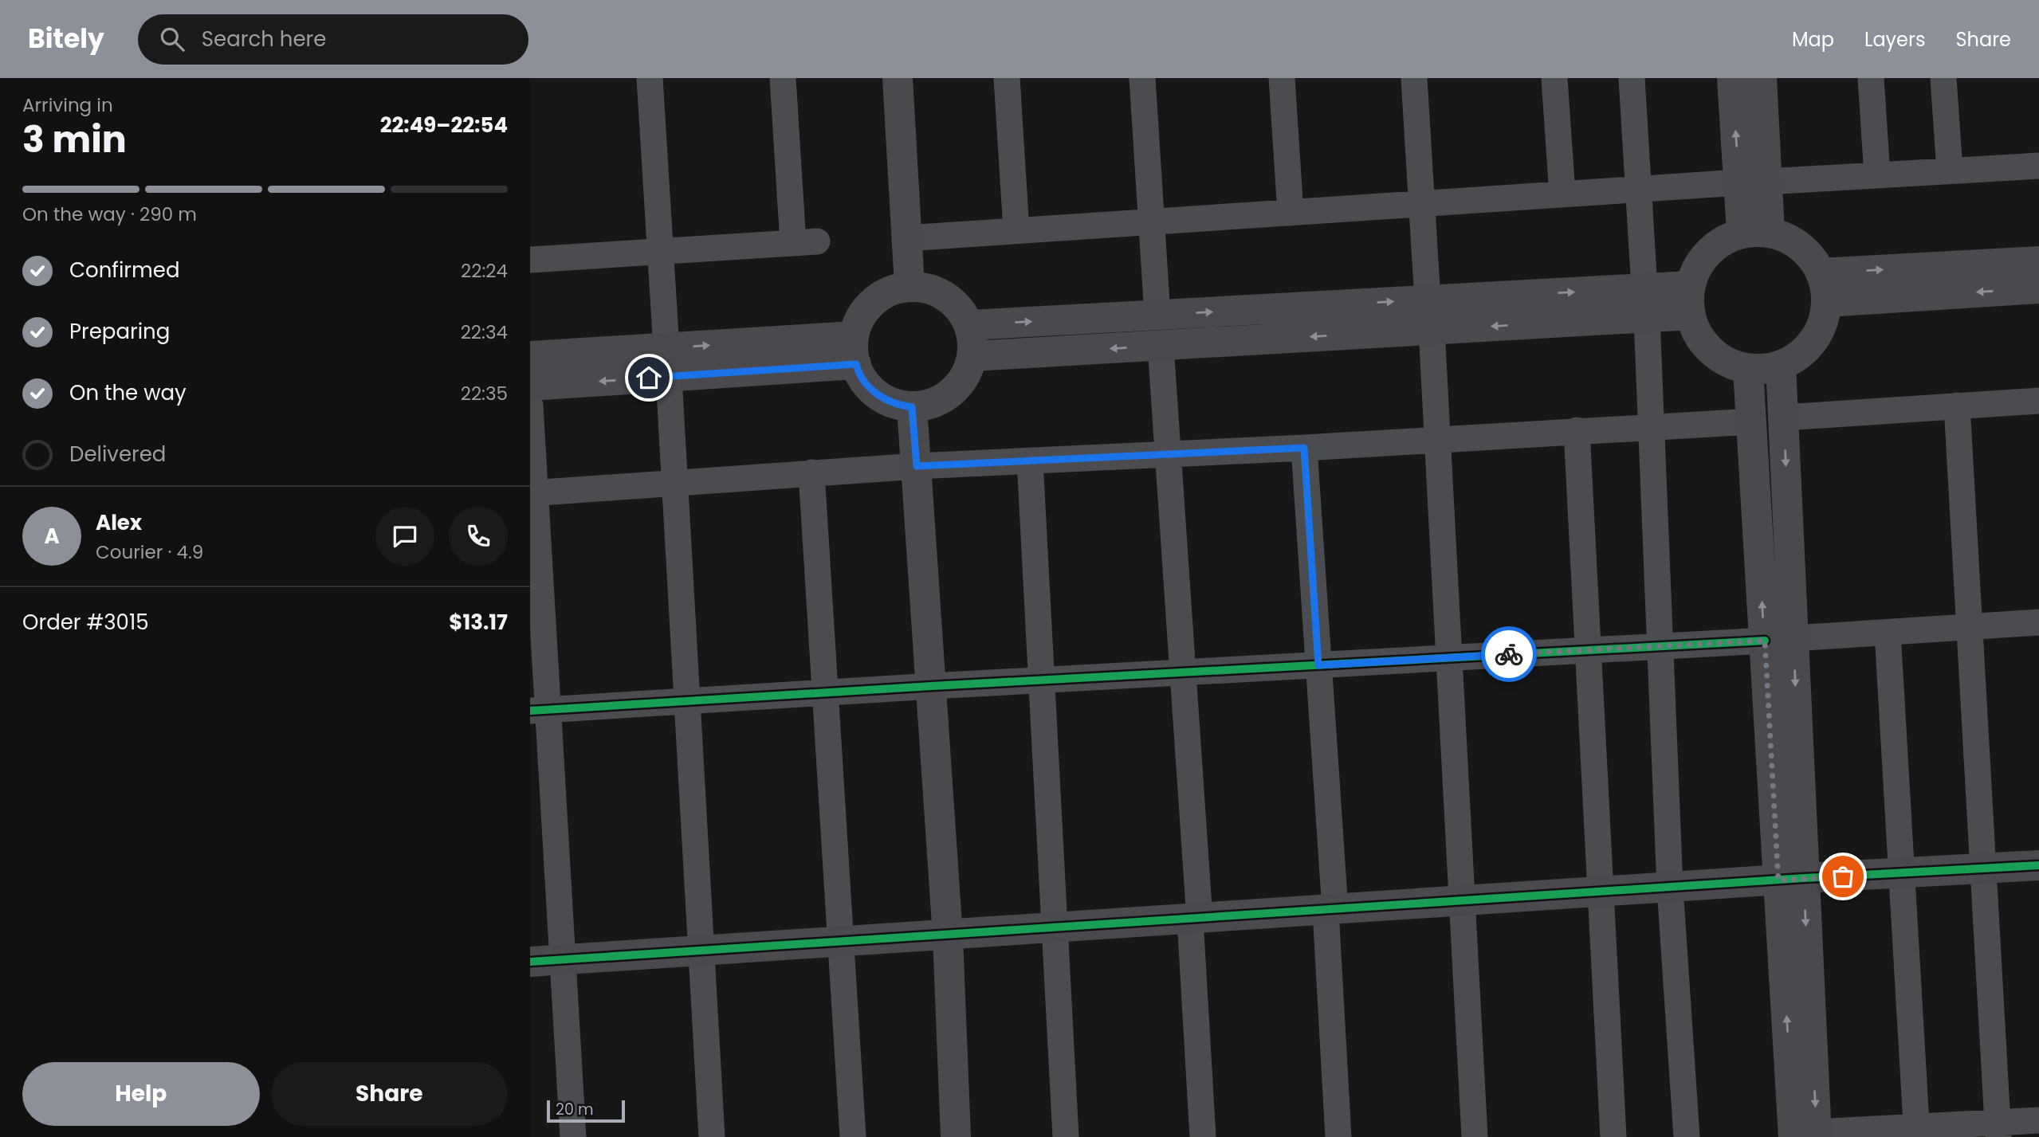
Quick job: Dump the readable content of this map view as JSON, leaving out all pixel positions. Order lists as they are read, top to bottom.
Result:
{
  "scale_bar": "20 m",
  "page": {
    "header": "Bitely",
    "search": "Search here",
    "nav": ["Map", "Layers", "Share"],
    "heading": ["3 min", "Arriving in", "22:49–22:54"],
    "panel": [
      "Alex",
      "Courier · 4.9",
      "Order #3015",
      "$13.17"
    ],
    "bar": "On the way · 290 m",
    "list": [
      ["Confirmed", "22:24"],
      ["Preparing", "22:34"],
      ["On the way", "22:35"],
      "Delivered"
    ],
    "round": "A",
    "buttons": ["Help", "Share"],
    "scale": "20 m"
  }
}
